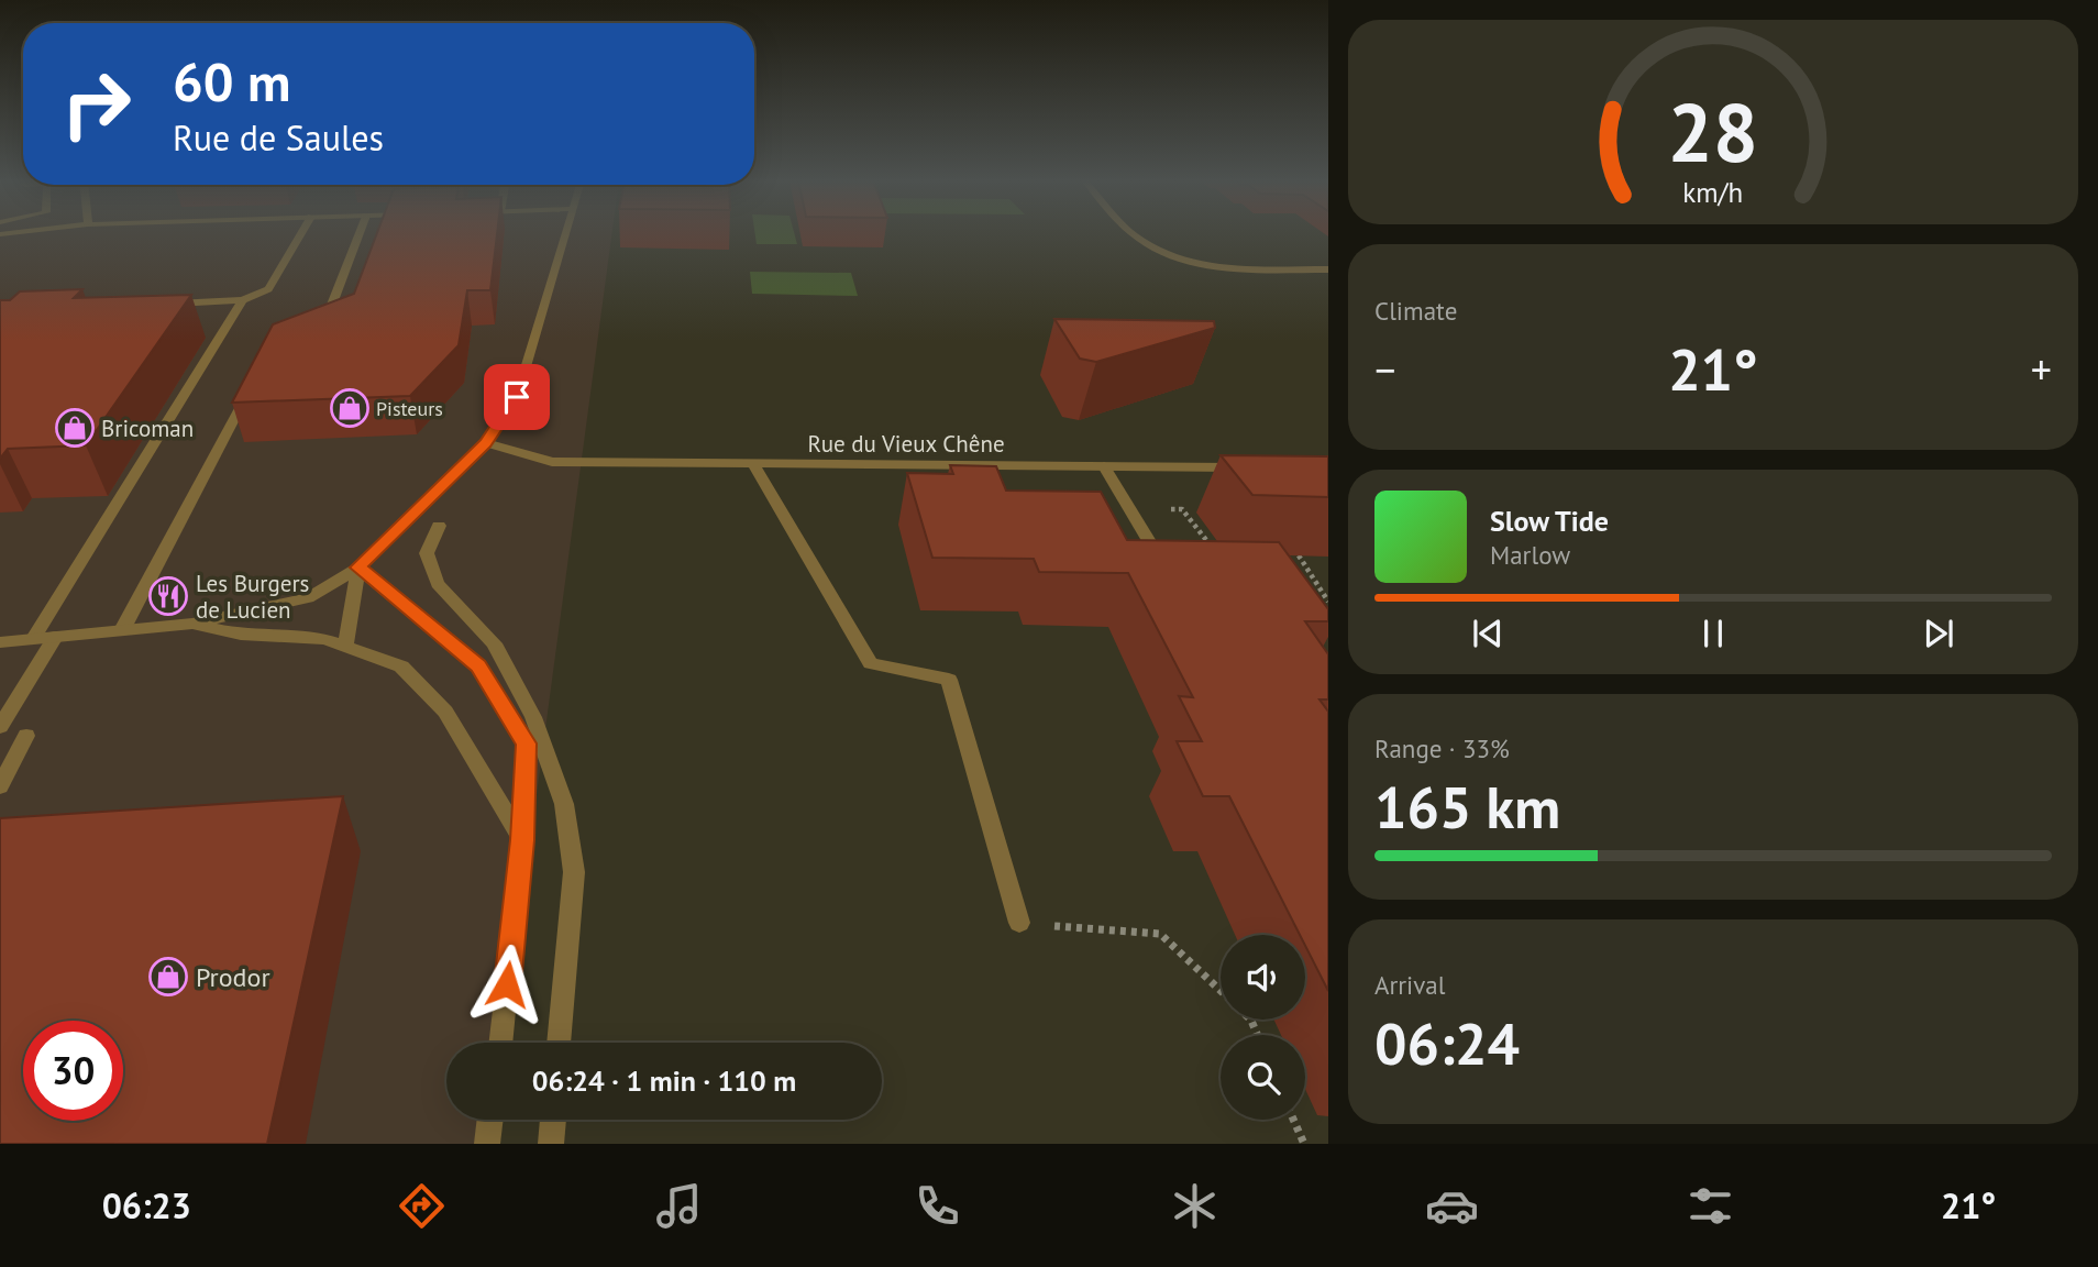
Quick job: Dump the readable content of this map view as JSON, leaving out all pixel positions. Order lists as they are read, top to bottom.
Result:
{
  "streets": {
    "street": ["Rue du Vieux Chêne"]
  },
  "places": {
    "shop": ["Pisteurs", "Bricoman", "Prodor"],
    "restaurant": ["Les Burgers de Lucien"]
  },
  "page": {
    "turn": ["60 m", "Rue de Saules"],
    "tile": [
      "Climate",
      ["Range · 33%", "165 km"],
      ["Arrival", "06:24"]
    ],
    "heat": ["−", "21°", "+"],
    "song": ["Slow Tide", "Marlow"],
    "limit": "30",
    "trip": "06:24 · 1 min · 110 m",
    "tabs": ["06:23", "21°"],
    "gauge": ["28", "km/h"]
  }
}
